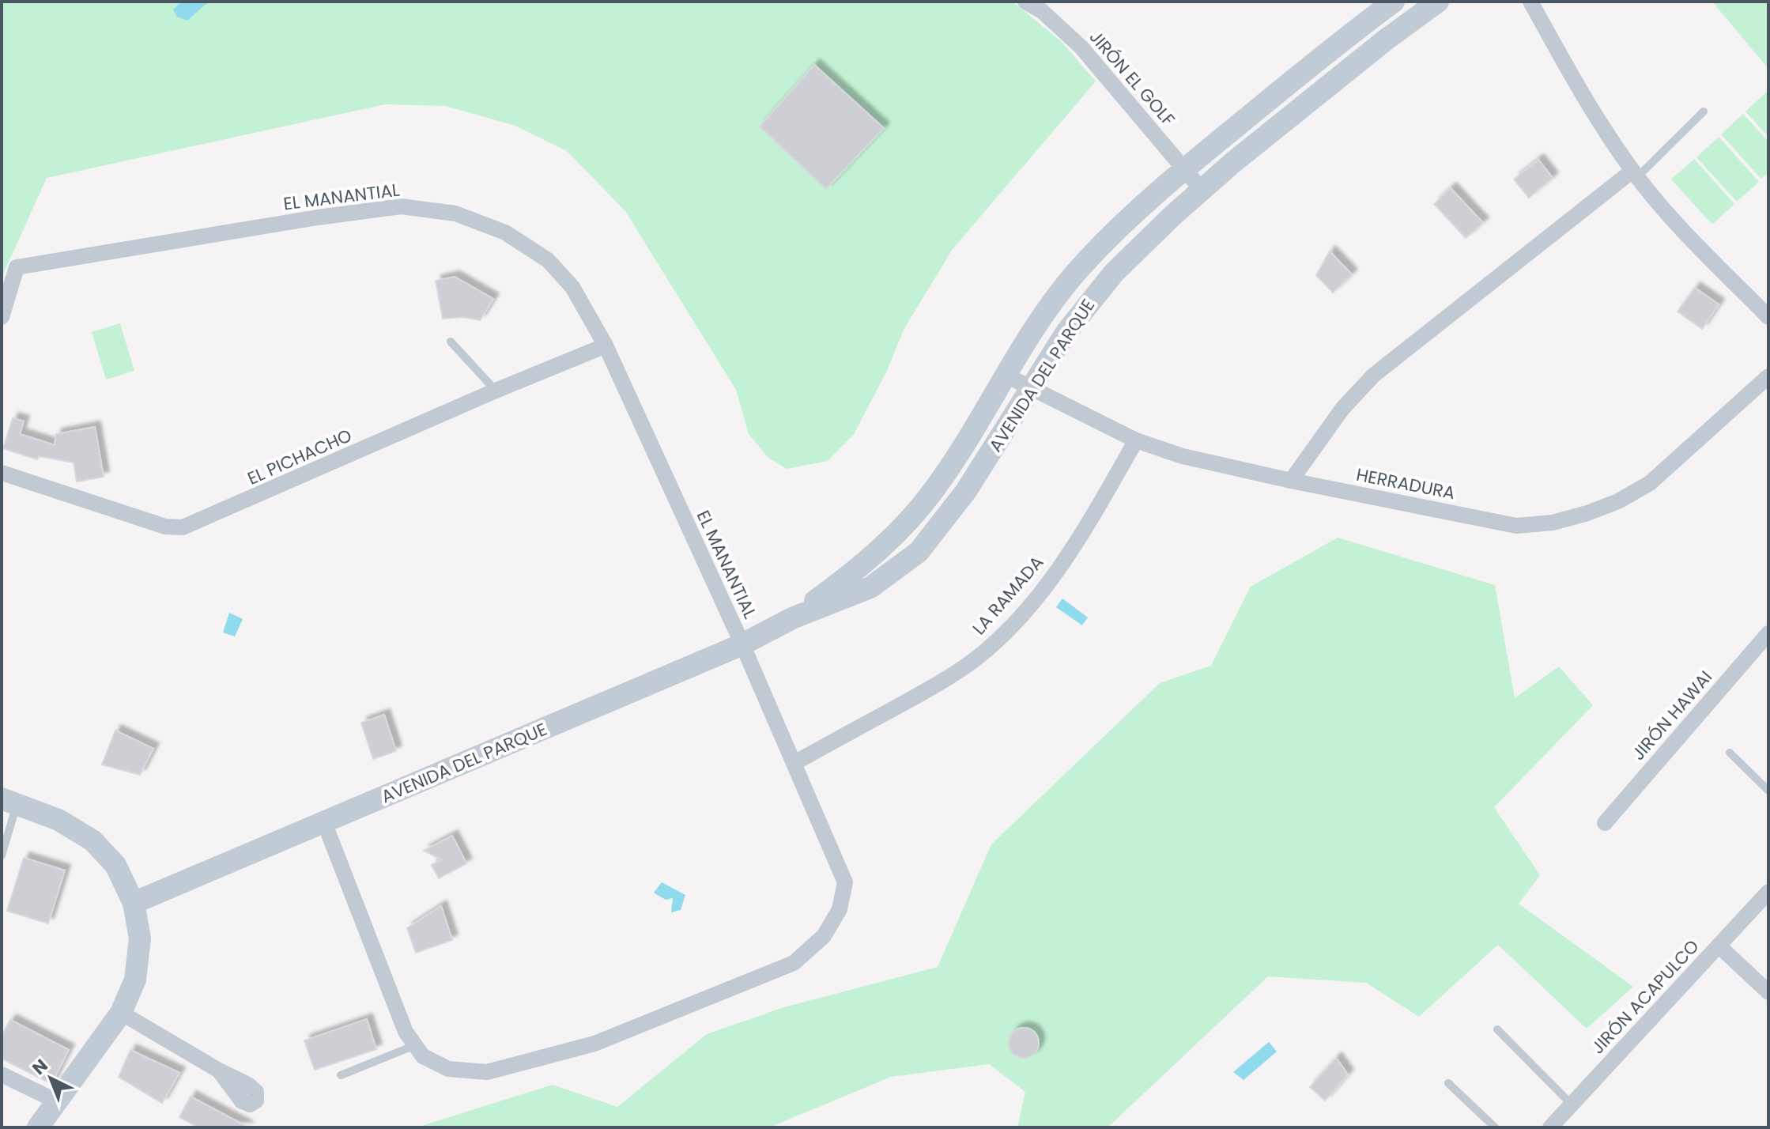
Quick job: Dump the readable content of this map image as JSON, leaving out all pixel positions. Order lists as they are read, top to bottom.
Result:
{
  "streets": {
    "street": [
      "JIRÓN EL GOLF",
      "EL MANANTIAL",
      "AVENIDA DEL PARQUE",
      "EL PICHACHO",
      "HERRADURA",
      "LA RAMADA",
      "JIRÓN HAWAI",
      "JIRÓN ACAPULCO"
    ]
  },
  "crossings": [
    ["JIRÓN EL GOLF", "AVENIDA DEL PARQUE"],
    ["EL MANANTIAL", "AVENIDA DEL PARQUE"],
    ["EL MANANTIAL", "EL PICHACHO"],
    ["EL MANANTIAL", "LA RAMADA"],
    ["AVENIDA DEL PARQUE", "HERRADURA"],
    ["HERRADURA", "LA RAMADA"]
  ],
  "north": "top left"
}
